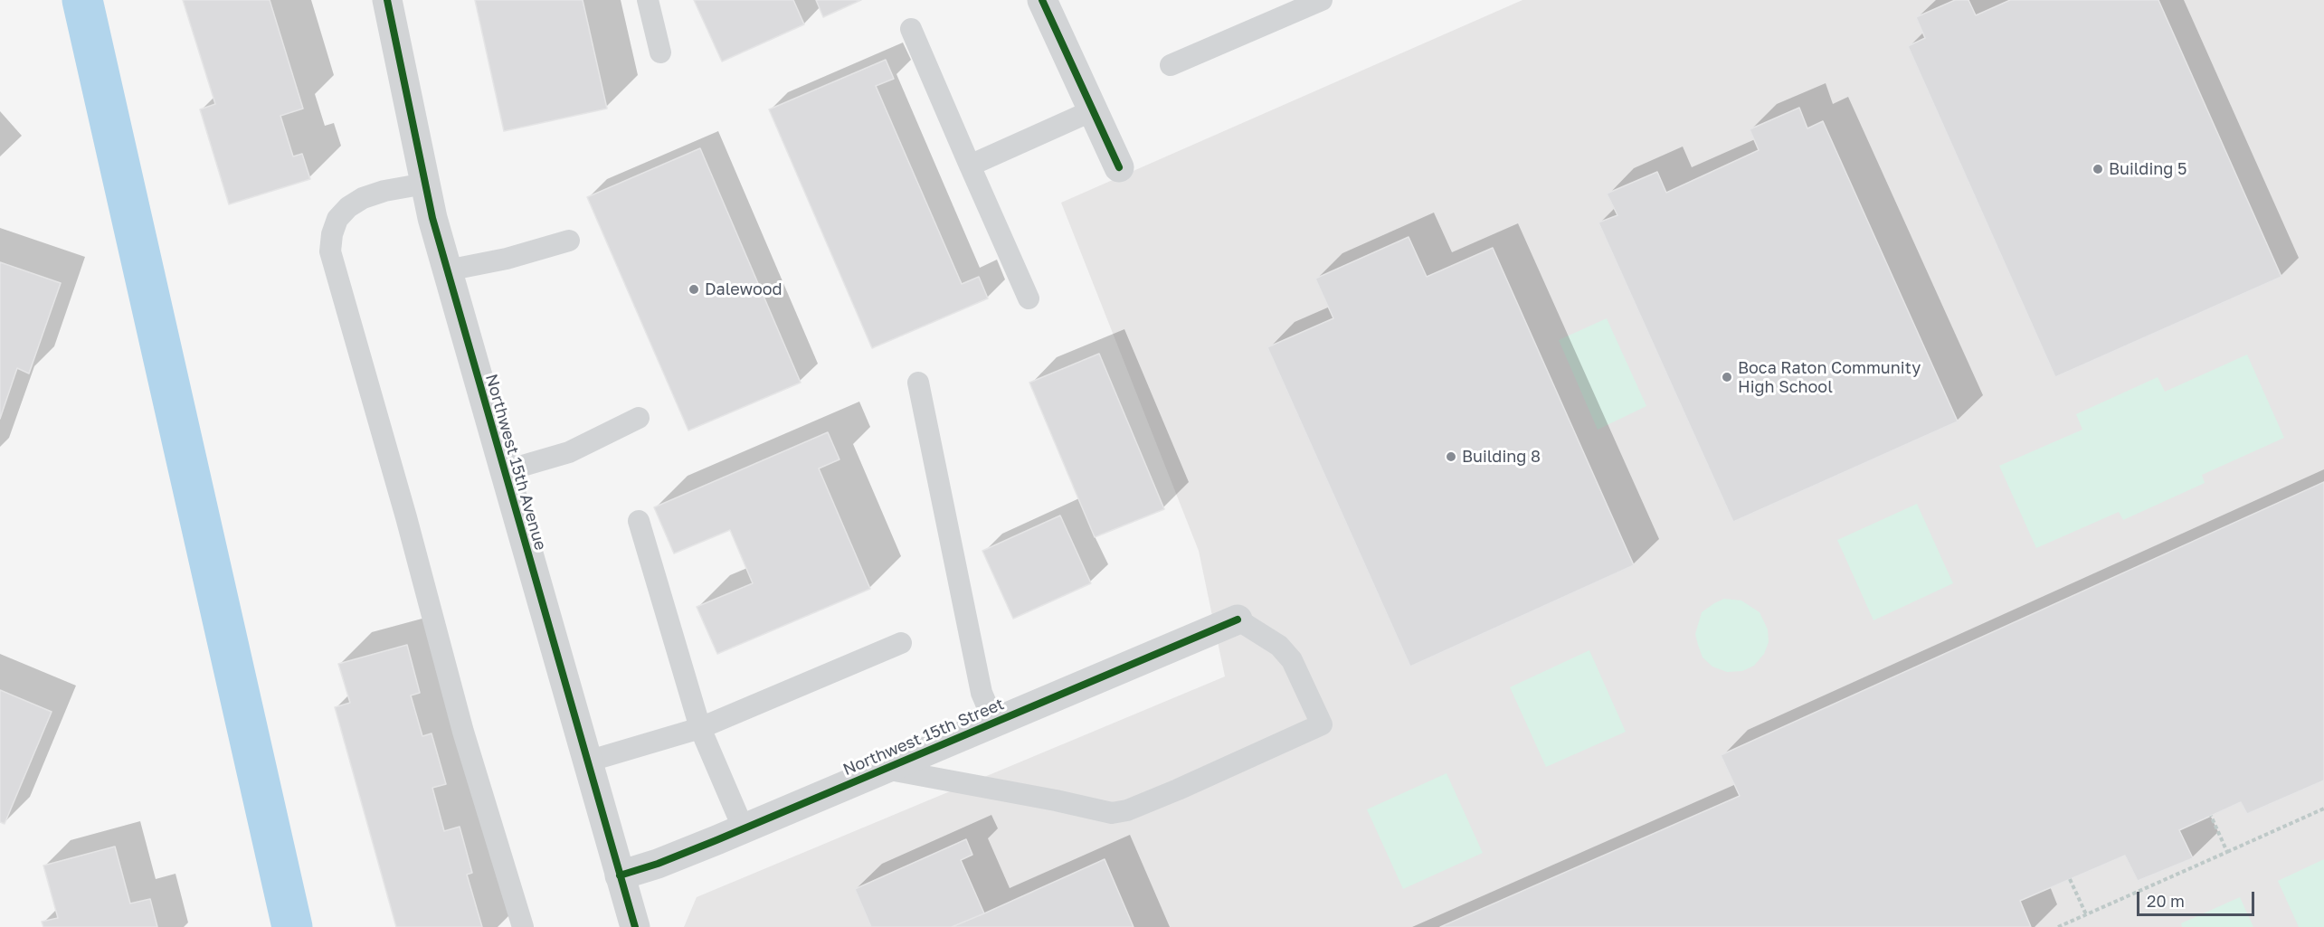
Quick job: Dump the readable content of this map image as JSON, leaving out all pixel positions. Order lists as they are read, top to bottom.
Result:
{
  "streets": {
    "street": ["Northwest 15th Avenue", "Northwest 15th Street"]
  },
  "crossings": [
    ["Northwest 15th Avenue", "Northwest 15th Street"]
  ],
  "places": [
    "Building 5",
    "Dalewood",
    "Boca Raton Community High School",
    "Building 8"
  ],
  "scale_bar": "20 m"
}
